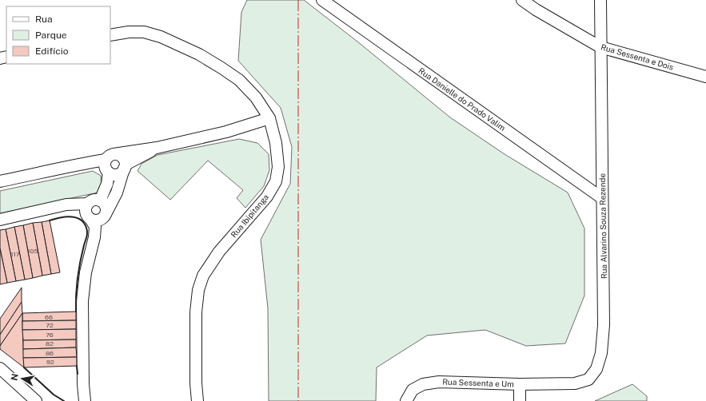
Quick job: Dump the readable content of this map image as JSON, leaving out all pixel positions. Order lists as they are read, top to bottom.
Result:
{
  "streets": {
    "street": [
      "Rua Sessenta e Dois",
      "Rua Danielle do Prado Valim",
      "Rua Ibipitanga",
      "Rua Alvarino Souza Rezende",
      "Rua Sessenta e Um"
    ]
  },
  "crossings": [
    ["Rua Sessenta e Dois", "Rua Alvarino Souza Rezende"],
    ["Rua Danielle do Prado Valim", "Rua Alvarino Souza Rezende"],
    ["Rua Alvarino Souza Rezende", "Rua Sessenta e Um"]
  ],
  "house_numbers": [
    "105",
    "117",
    "66",
    "72",
    "76",
    "82",
    "86",
    "92"
  ],
  "legend": ["Rua", "Parque", "Edifício"],
  "north": "left"
}
